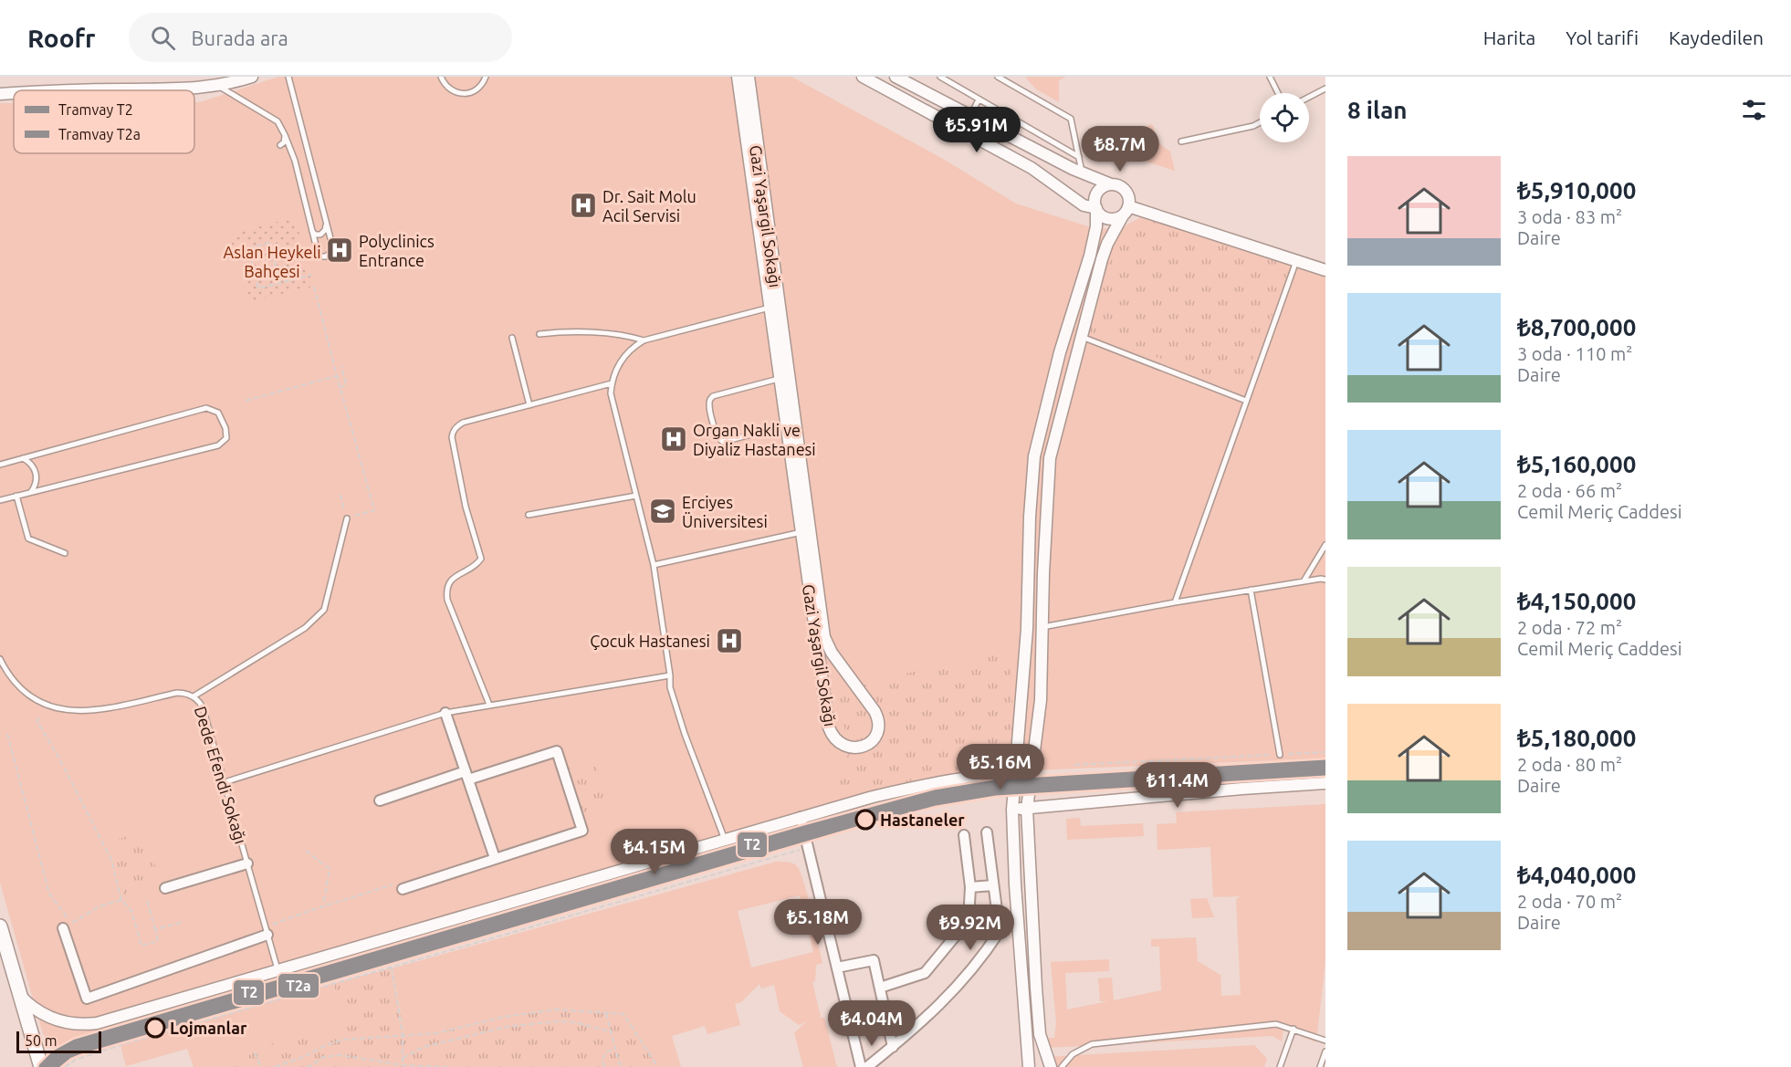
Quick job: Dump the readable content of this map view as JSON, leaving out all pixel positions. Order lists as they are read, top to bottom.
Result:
{
  "streets": {
    "street": ["Gazi Yaşargil Sokağı"],
    "lane": ["Dede Efendi Sokağı"]
  },
  "parks": ["Aslan Heykeli Bahçesi"],
  "places": {
    "hospital": [
      "Dr. Sait Molu Acil Servisi",
      "Polyclinics Entrance",
      "Organ Nakli ve Diyaliz Hastanesi",
      "Çocuk Hastanesi"
    ],
    "school or university": ["Erciyes Üniversitesi"],
    "other": ["Hastaneler", "Lojmanlar"]
  },
  "lines": ["tram line T2", "tram line T2a"],
  "legend": ["Tramvay T2", "Tramvay T2a"],
  "scale_bar": "50 m",
  "page": {
    "header": "Roofr",
    "search": "Burada ara",
    "nav": ["Harita", "Yol tarifi", "Kaydedilen"],
    "heading": "8 ilan",
    "price": [
      "₺5.91M",
      "₺8.7M",
      "₺5.16M",
      "₺11.4M",
      "₺4.15M",
      "₺5.18M",
      "₺9.92M",
      "₺4.04M"
    ],
    "list": [
      {
        "name": "₺5,910,000",
        "note": "3 oda · 83 m² · Daire"
      },
      {
        "name": "₺8,700,000",
        "note": "3 oda · 110 m² · Daire"
      },
      {
        "name": "₺5,160,000",
        "note": "2 oda · 66 m² · Cemil Meriç Caddesi"
      },
      {
        "name": "₺4,150,000",
        "note": "2 oda · 72 m² · Cemil Meriç Caddesi"
      },
      {
        "name": "₺5,180,000",
        "note": "2 oda · 80 m² · Daire"
      },
      {
        "name": "₺4,040,000",
        "note": "2 oda · 70 m² · Daire"
      }
    ],
    "scale": "50 m"
  }
}
